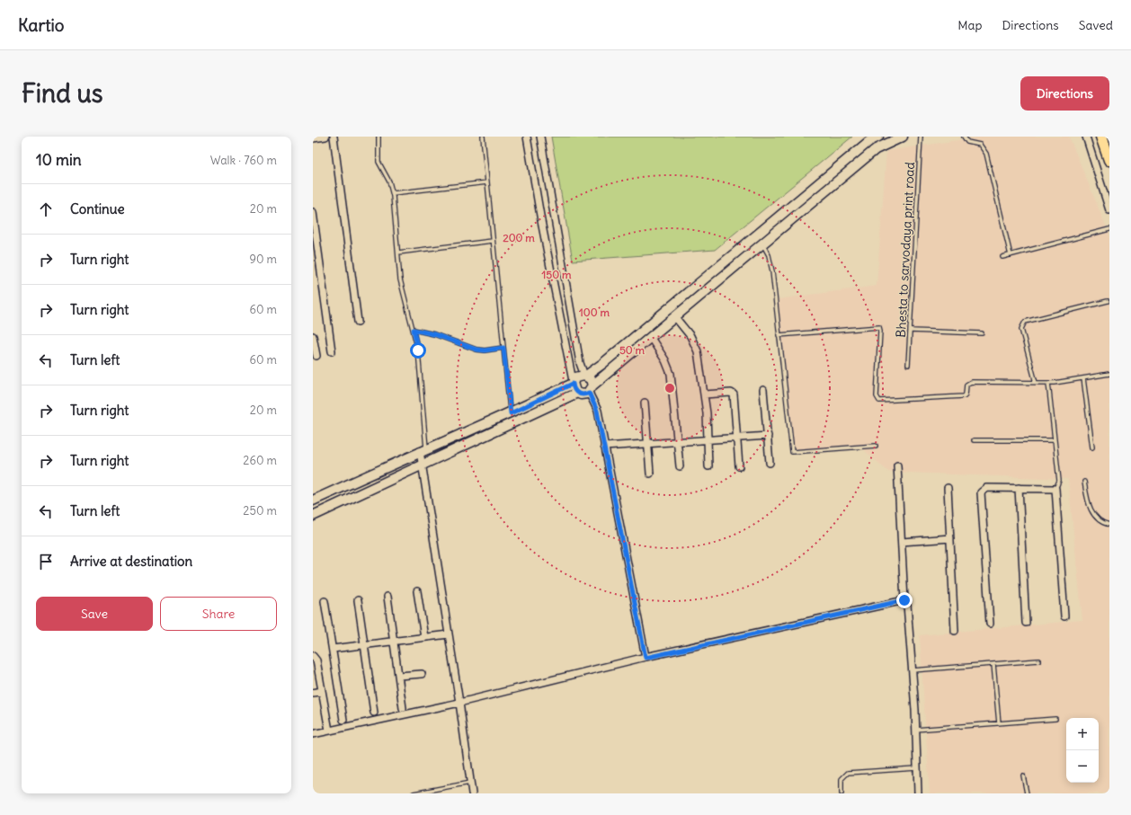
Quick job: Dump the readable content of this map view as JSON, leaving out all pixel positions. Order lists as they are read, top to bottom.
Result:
{
  "streets": {
    "lane": ["Bhesta to sarvodaya print road"]
  },
  "page": {
    "header": "Kartio",
    "nav": ["Map", "Directions", "Saved"],
    "buttons": [
      "Directions",
      ["Save", "Share"]
    ],
    "title": "Find us",
    "heading": ["10 min", "Walk · 760 m"],
    "list": [
      ["Continue", "20 m"],
      ["Turn right", "90 m"],
      ["Turn right", "60 m"],
      ["Turn left", "60 m"],
      ["Turn right", "20 m"],
      ["Turn right", "260 m"],
      ["Turn left", "250 m"],
      "Arrive at destination"
    ],
    "map_buttons": ["+", "−"]
  },
  "rings": [
    "200 m",
    "150 m",
    "100 m",
    "50 m"
  ]
}
